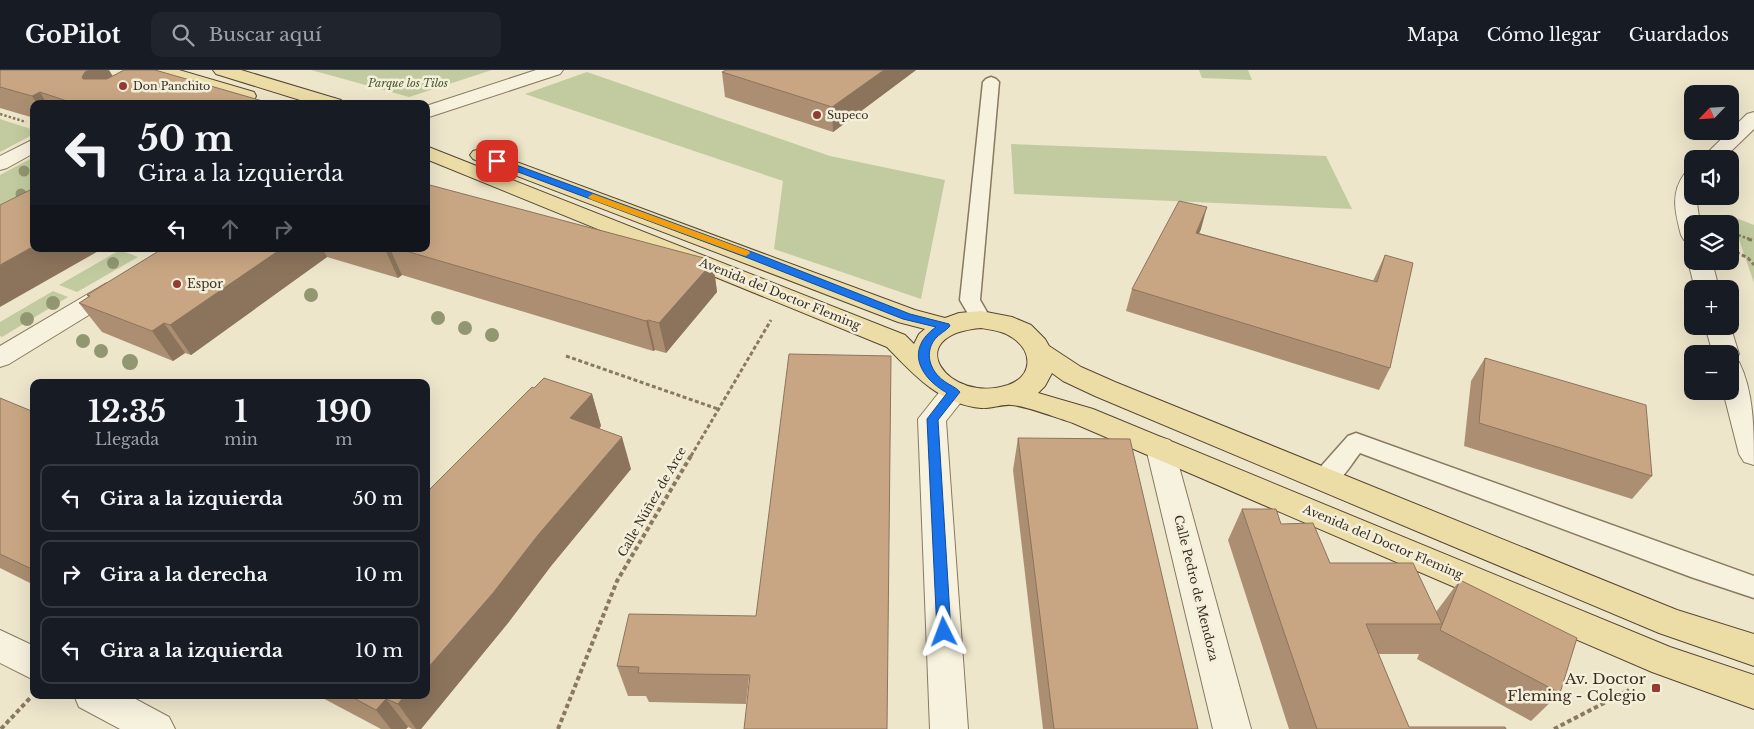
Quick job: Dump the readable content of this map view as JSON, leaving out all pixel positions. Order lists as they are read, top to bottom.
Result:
{
  "streets": {
    "main road": ["Avenida del Doctor Fleming"],
    "street": ["Calle Pedro de Mendoza"],
    "path": ["Calle Núñez de Arce"]
  },
  "crossings": [
    ["Avenida del Doctor Fleming", "Calle Núñez de Arce"],
    ["Avenida del Doctor Fleming", "Calle Pedro de Mendoza"]
  ],
  "parks": ["Parque los Tilos"],
  "places": {
    "other": ["Don Panchito", "Supeco", "Espor"],
    "transit": ["Av. Doctor Fleming - Colegio"]
  },
  "north": "bottom left",
  "page": {
    "header": "GoPilot",
    "search": "Buscar aquí",
    "nav": ["Mapa", "Cómo llegar", "Guardados"],
    "map_buttons": ["+", "−"],
    "turn": ["50 m", "Gira a la izquierda"],
    "eta": [
      "12:35",
      "Llegada",
      "1",
      "min",
      "190",
      "m"
    ],
    "list": [
      {
        "name": "Gira a la izquierda",
        "value": "50 m"
      },
      {
        "name": "Gira a la derecha",
        "value": "10 m"
      },
      {
        "name": "Gira a la izquierda",
        "value": "10 m"
      }
    ]
  }
}
